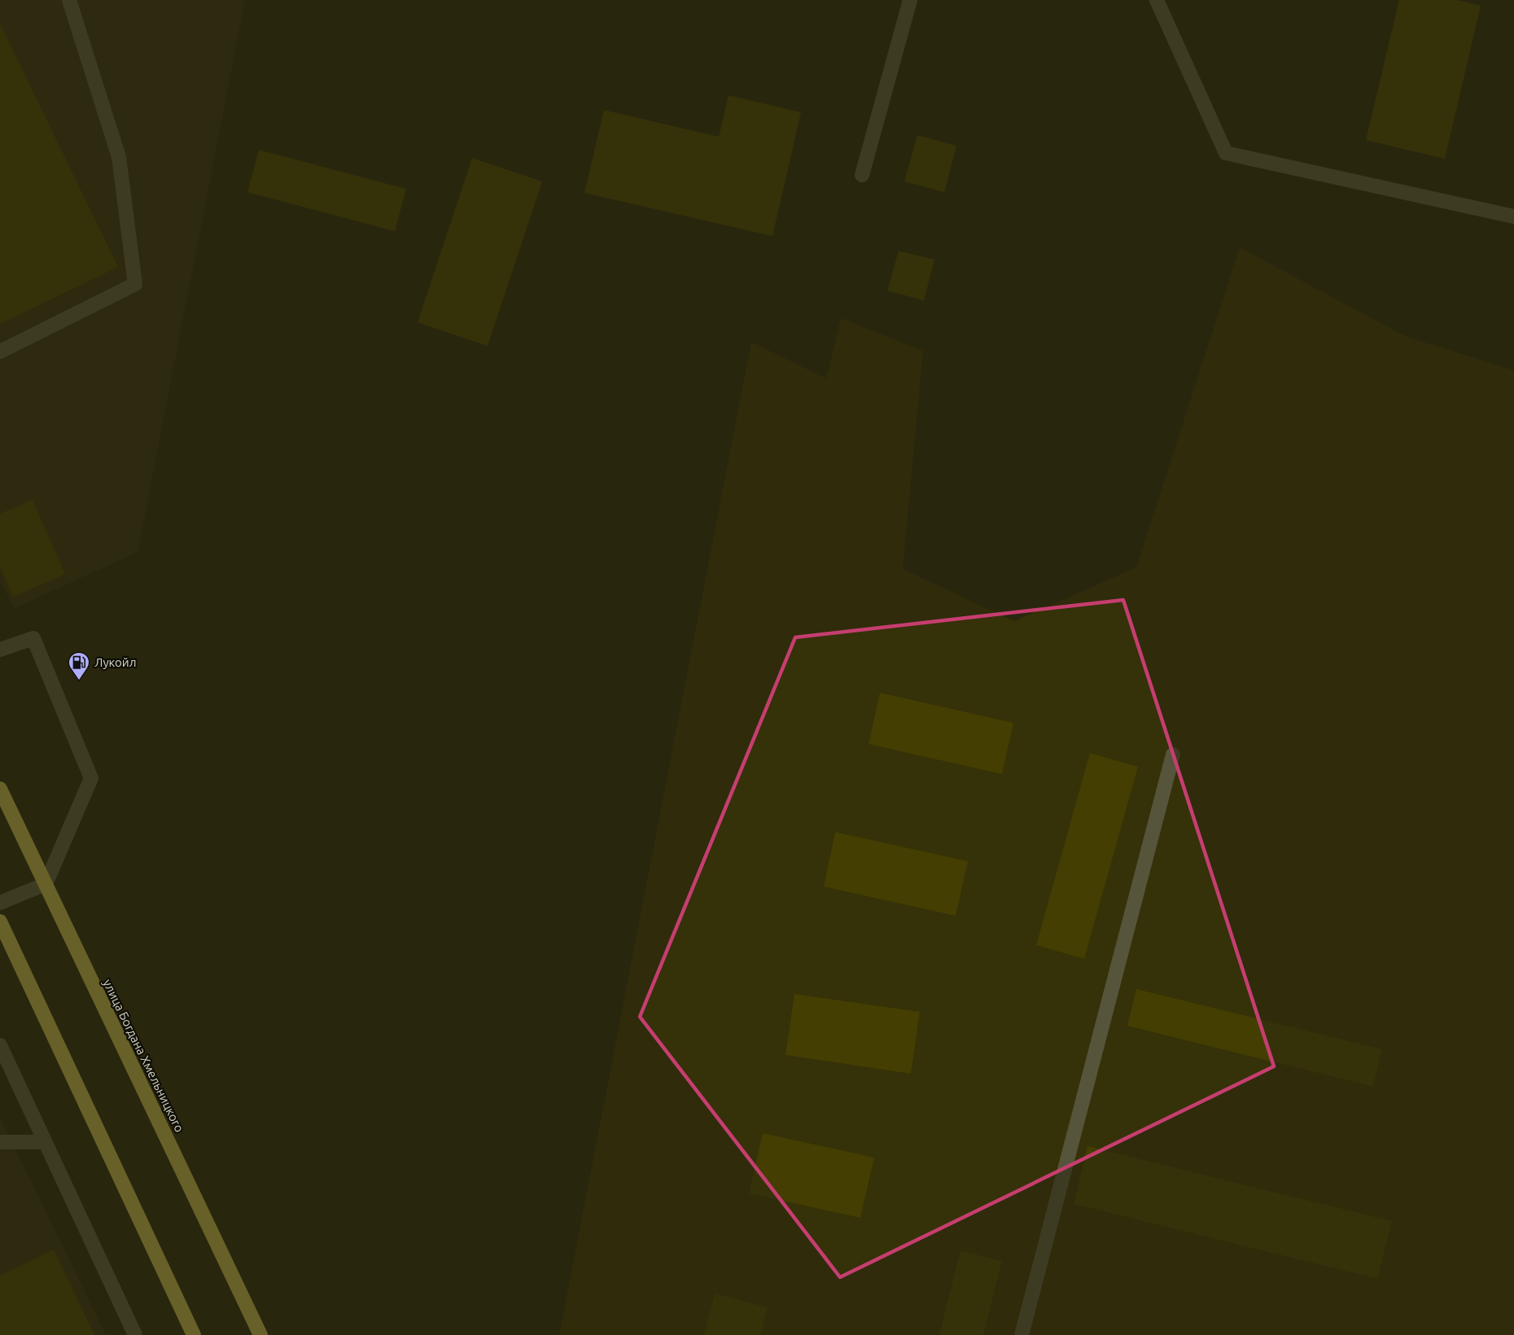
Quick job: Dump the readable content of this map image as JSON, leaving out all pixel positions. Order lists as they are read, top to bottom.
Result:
{
  "streets": {
    "highway": ["улица Богдана Хмельницкого"]
  },
  "places": {
    "fuel station": ["Лукойл"]
  }
}
